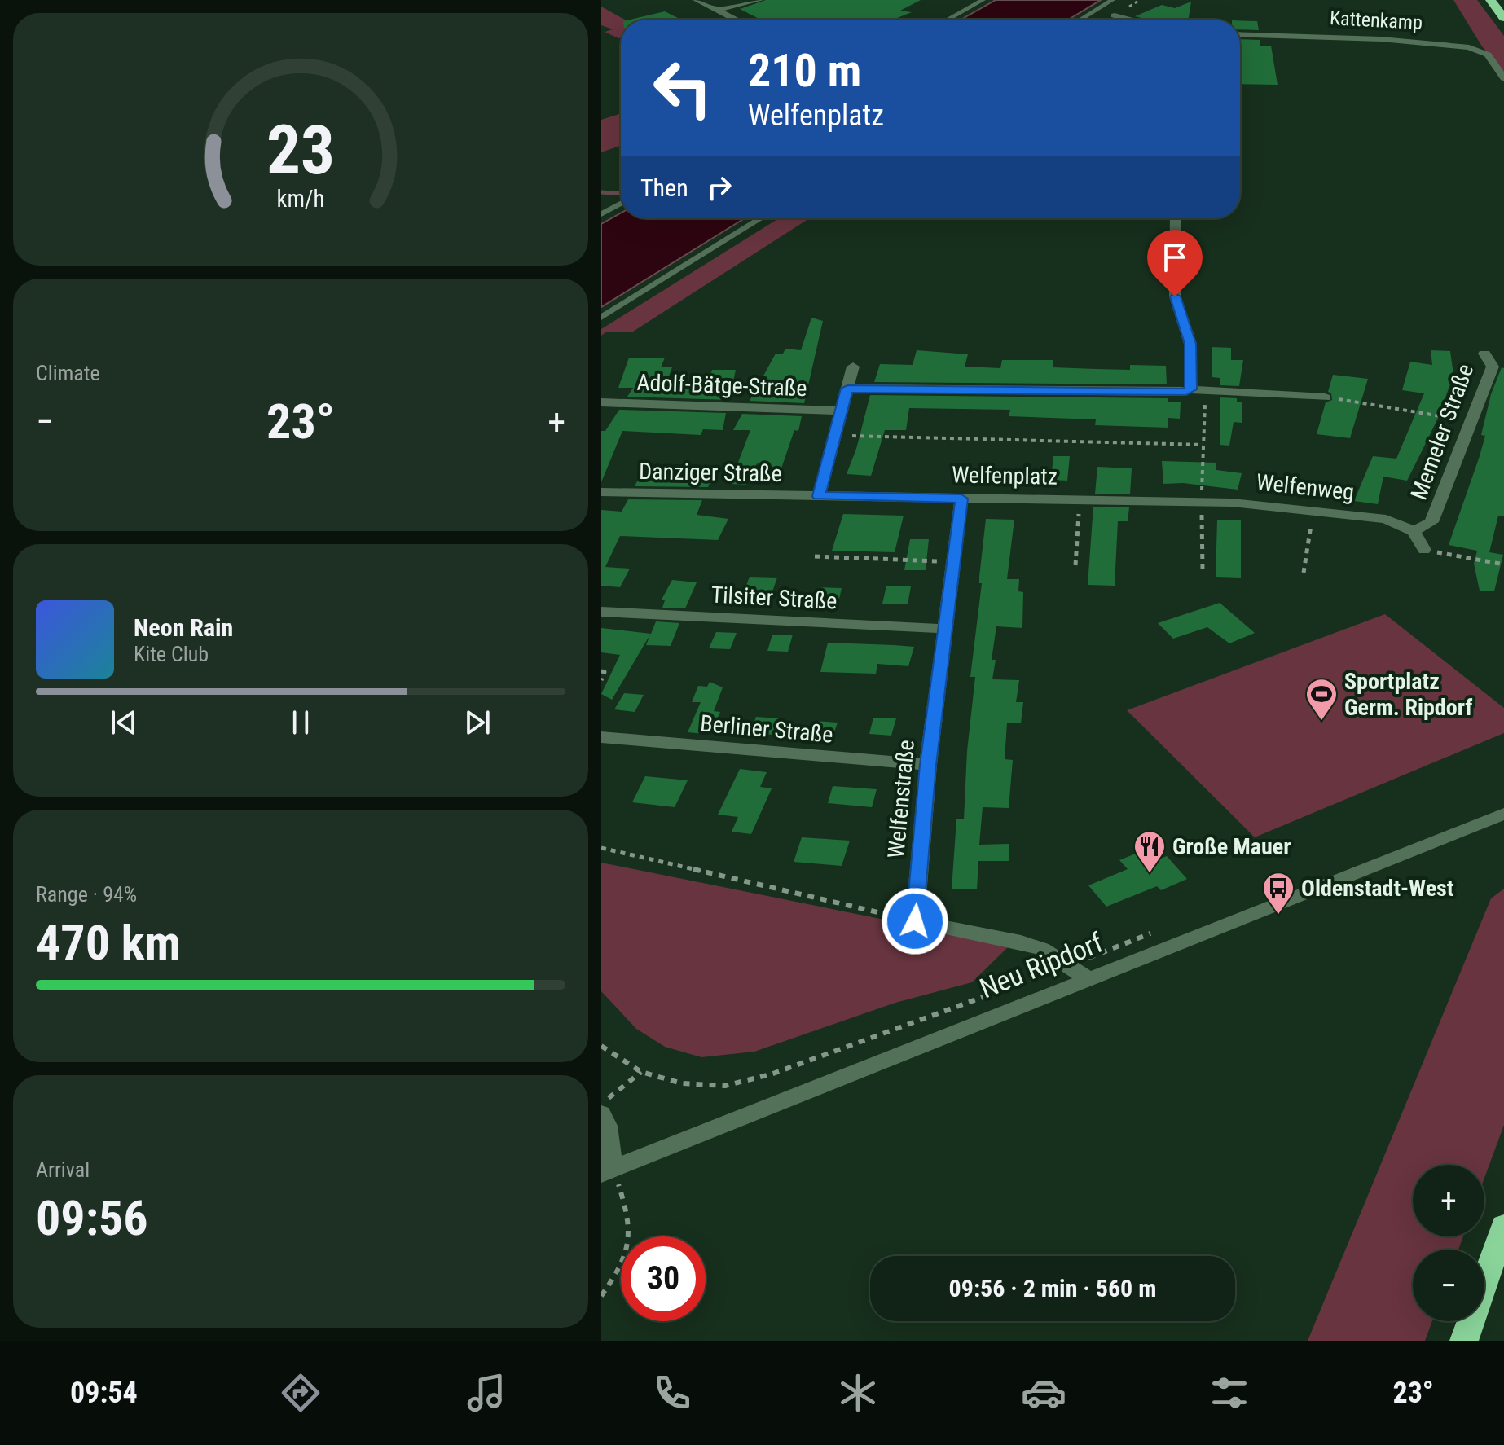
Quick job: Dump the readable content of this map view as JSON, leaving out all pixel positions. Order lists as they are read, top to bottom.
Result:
{
  "streets": {
    "street": [
      "Kattenkamp",
      "Adolf-Bätge-Straße",
      "Memeler Straße",
      "Danziger Straße",
      "Welfenplatz",
      "Welfenweg",
      "Tilsiter Straße",
      "Berliner Straße",
      "Welfenstraße",
      "Neu Ripdorf"
    ]
  },
  "crossings": [
    ["Memeler Straße", "Welfenweg"],
    ["Danziger Straße", "Welfenplatz"],
    ["Welfenplatz", "Welfenweg"],
    ["Welfenplatz", "Welfenstraße"],
    ["Tilsiter Straße", "Welfenstraße"],
    ["Berliner Straße", "Welfenstraße"]
  ],
  "places": {
    "sports": ["Sportplatz Germ. Ripdorf"],
    "restaurant": ["Große Mauer"],
    "bus stop": ["Oldenstadt-West"]
  },
  "page": {
    "turn": ["210 m", "Welfenplatz"],
    "then": "Then",
    "tile": [
      "Climate",
      ["Range · 94%", "470 km"],
      ["Arrival", "09:56"]
    ],
    "heat": ["−", "23°", "+"],
    "song": ["Neon Rain", "Kite Club"],
    "map_buttons": ["+", "−"],
    "limit": "30",
    "trip": "09:56 · 2 min · 560 m",
    "tabs": ["09:54", "23°"],
    "gauge": ["23", "km/h"]
  }
}
